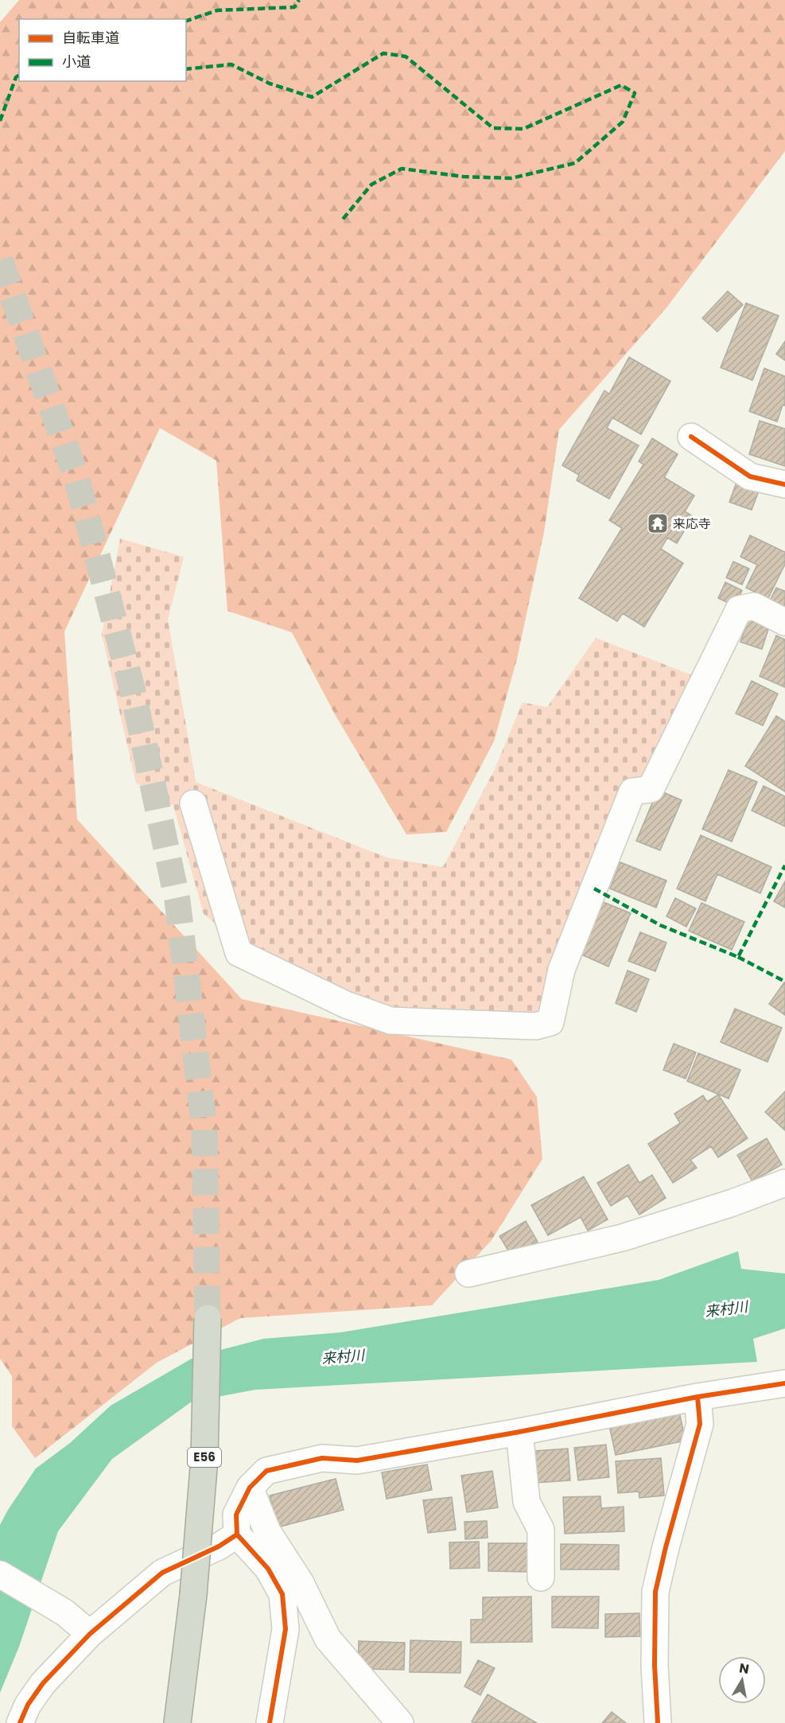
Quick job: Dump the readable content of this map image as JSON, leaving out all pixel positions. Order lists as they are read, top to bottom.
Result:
{
  "streets": {
    "highway": ["E56"]
  },
  "water": ["来村川"],
  "places": {
    "temple": ["来応寺"]
  },
  "legend": ["自転車道", "小道"],
  "north": "top"
}
